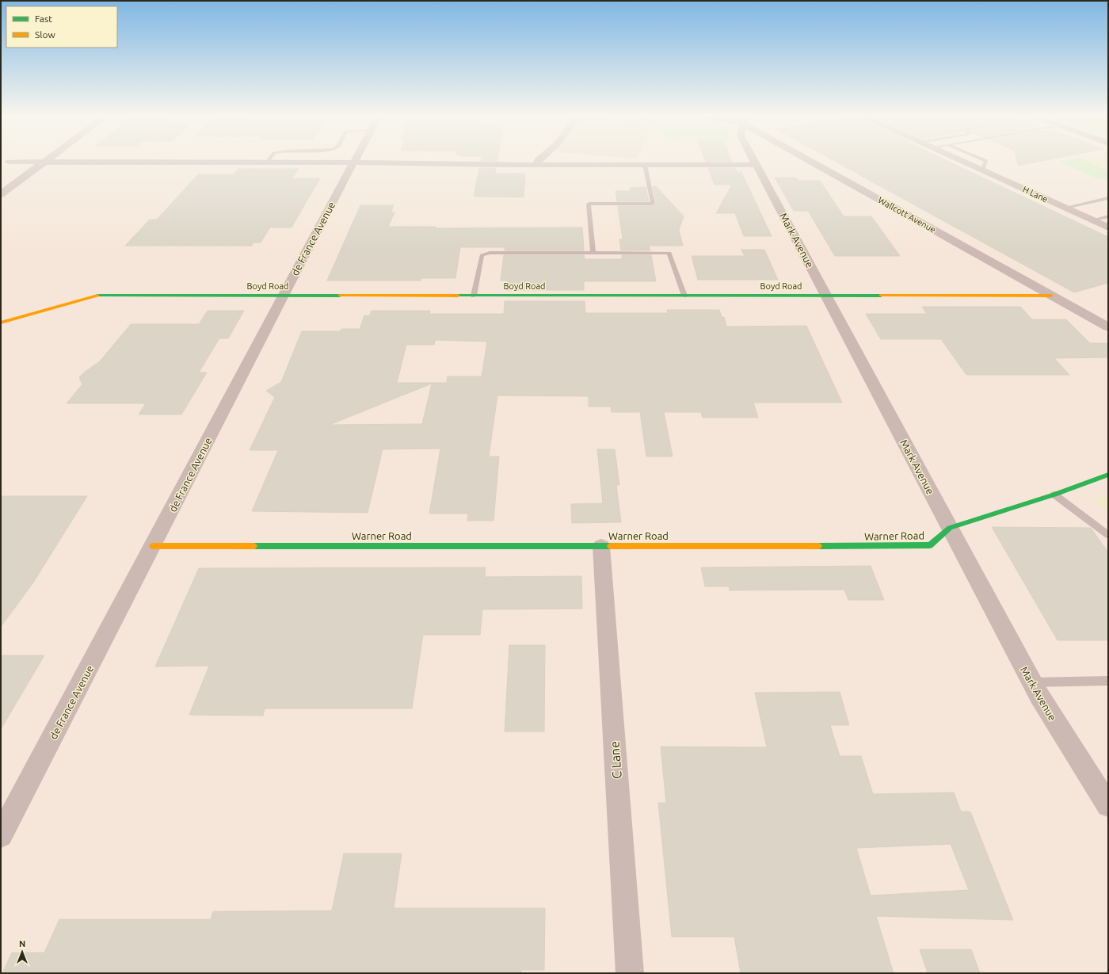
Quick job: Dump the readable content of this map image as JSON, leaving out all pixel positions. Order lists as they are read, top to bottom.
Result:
{
  "streets": {
    "street": [
      "H Lane",
      "Wallcott Avenue",
      "de France Avenue",
      "Mark Avenue",
      "Boyd Road",
      "Warner Road",
      "C Lane"
    ]
  },
  "crossings": [
    ["Wallcott Avenue", "Boyd Road"],
    ["de France Avenue", "Boyd Road"],
    ["de France Avenue", "Warner Road"],
    ["Mark Avenue", "Boyd Road"],
    ["Mark Avenue", "Warner Road"],
    ["Warner Road", "C Lane"]
  ],
  "legend": ["Fast", "Slow"],
  "north": "top"
}
